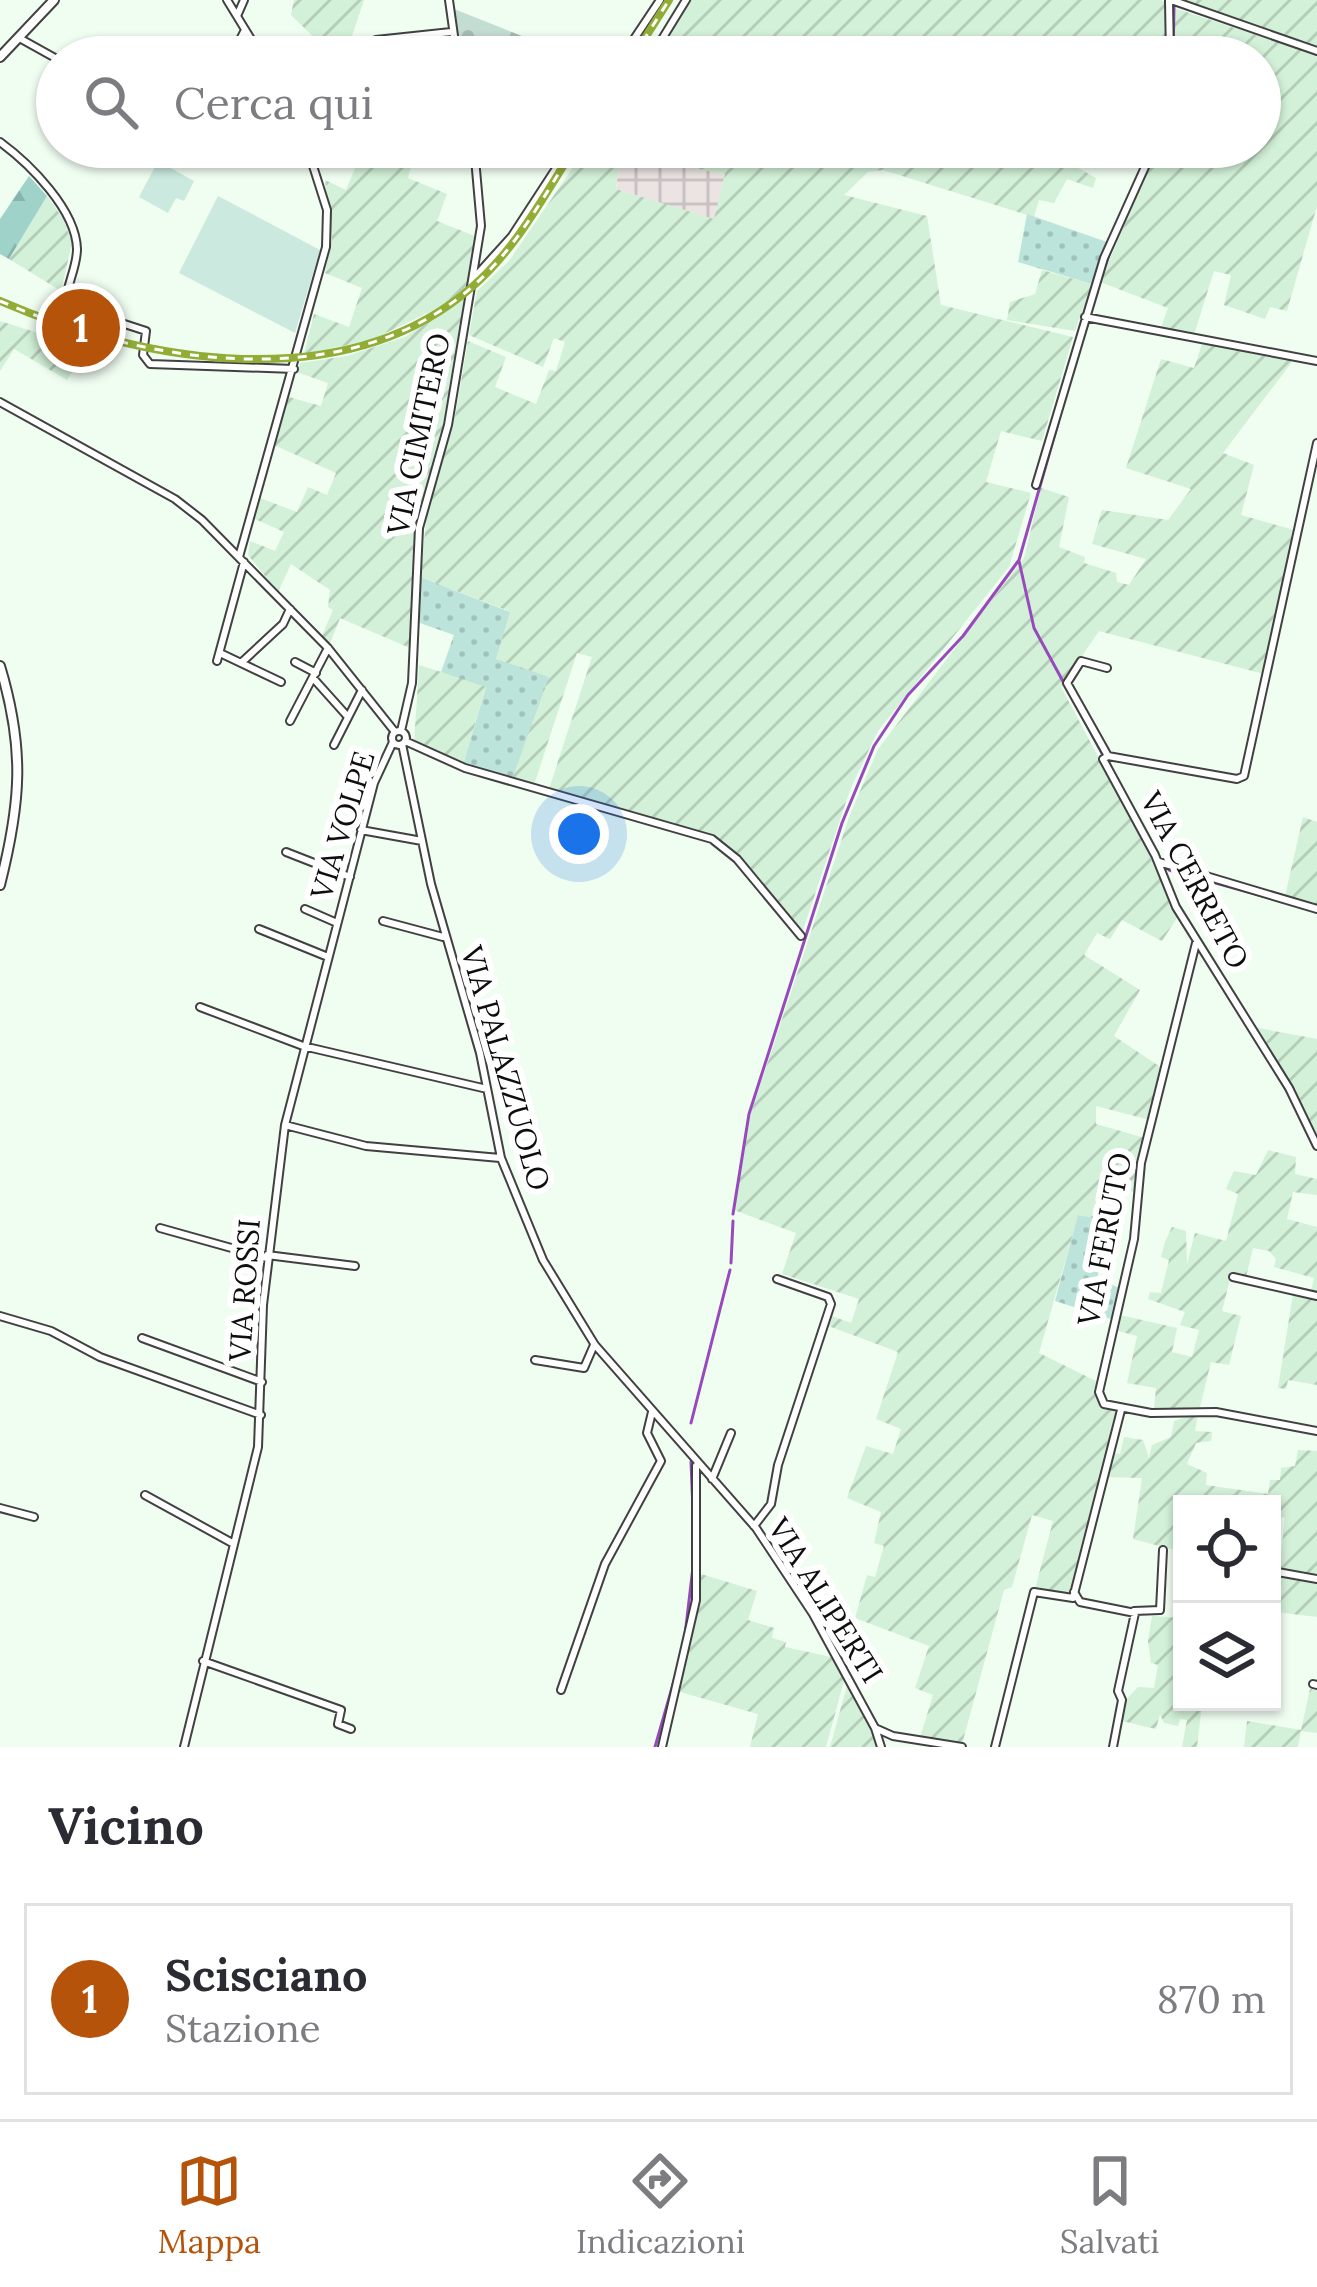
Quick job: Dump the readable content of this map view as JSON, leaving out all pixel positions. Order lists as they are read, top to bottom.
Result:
{
  "streets": {
    "street": [
      "VIA CIMITERO",
      "VIA VOLPE",
      "VIA CERRETO",
      "VIA PALAZZUOLO",
      "VIA FERUTO",
      "VIA ROSSI",
      "VIA ALIPERTI"
    ]
  },
  "crossings": [
    ["VIA CIMITERO", "VIA VOLPE"],
    ["VIA CIMITERO", "VIA PALAZZUOLO"],
    ["VIA VOLPE", "VIA PALAZZUOLO"],
    ["VIA VOLPE", "VIA ROSSI"],
    ["VIA CERRETO", "VIA FERUTO"],
    ["VIA PALAZZUOLO", "VIA ALIPERTI"]
  ],
  "page": {
    "search": "Cerca qui",
    "pins": "1",
    "heading": "Vicino",
    "list": [
      {
        "mark": "1",
        "name": "Scisciano",
        "note": "Stazione",
        "value": "870 m"
      }
    ],
    "nav": ["Mappa", "Indicazioni", "Salvati"]
  }
}
